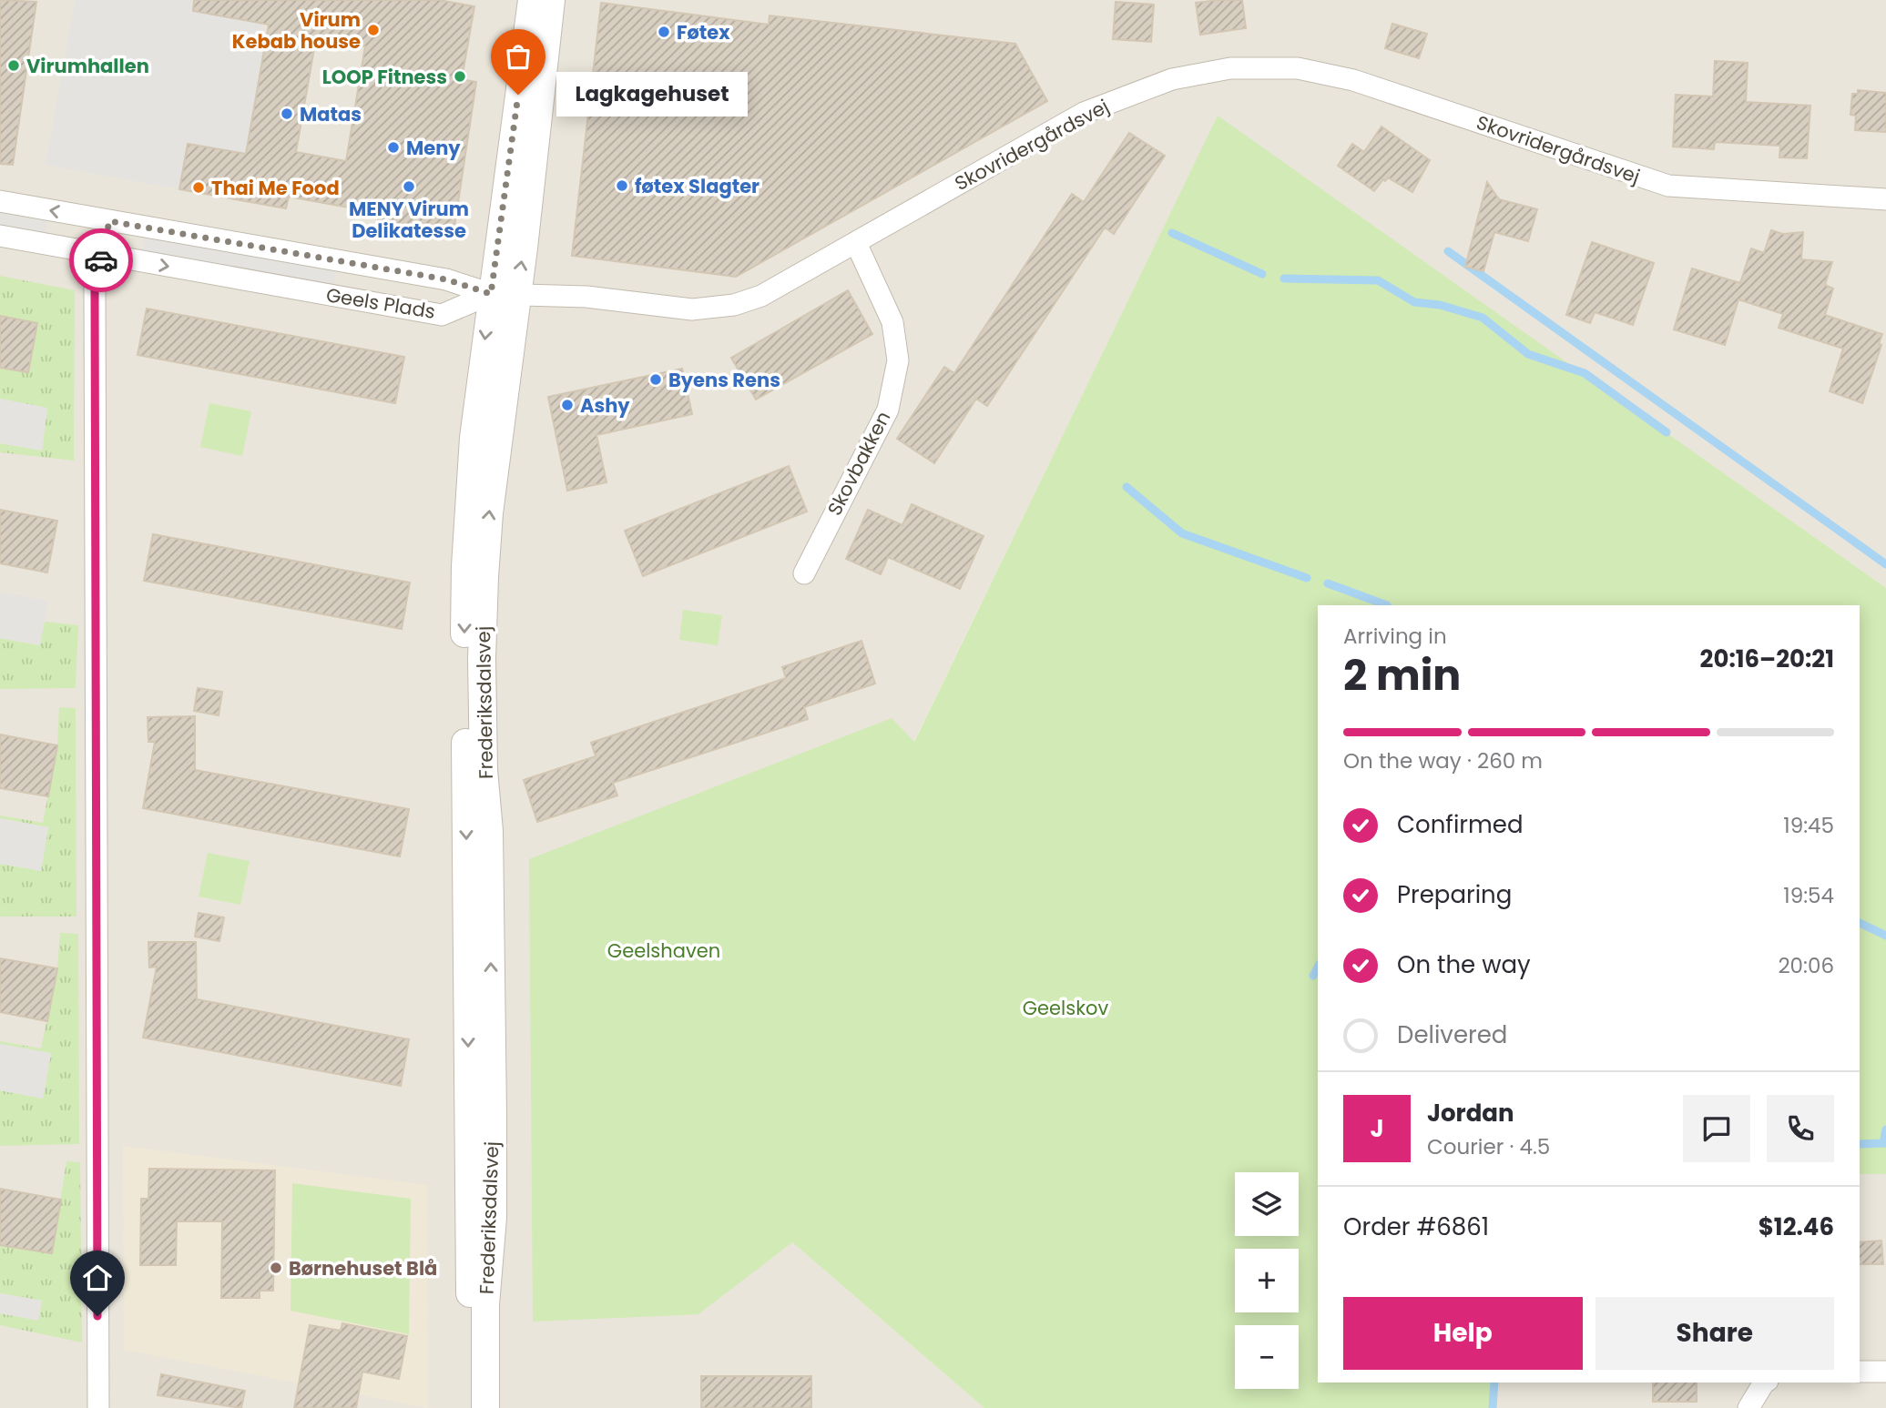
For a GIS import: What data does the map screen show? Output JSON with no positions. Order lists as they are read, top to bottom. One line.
{"streets":{"street":["Skovridergårdsvej","Geels Plads","Skovbakken","Frederiksdalsvej"]},"crossings":[["Skovridergårdsvej","Geels Plads"],["Skovridergårdsvej","Skovbakken"],["Skovridergårdsvej","Frederiksdalsvej"],["Geels Plads","Frederiksdalsvej"]],"parks":["Geelshaven","Geelskov"],"places":["Virum Kebab house","Føtex","Virumhallen","LOOP Fitness","Lagkagehuset","Matas","Meny","føtex Slagter","MENY Virum Delikatesse","Thai Me Food","Byens Rens","Ashy","Børnehuset Blå"],"page":{"bubble":"Lagkagehuset","heading":["2 min","Arriving in","20:16–20:21"],"panel":["Jordan","Courier · 4.5","Order #6861","$12.46"],"bar":"On the way · 260 m","list":[["Confirmed","19:45"],["Preparing","19:54"],["On the way","20:06"],"Delivered"],"round":"J","map_buttons":["+","−"],"buttons":["Help","Share"]}}
